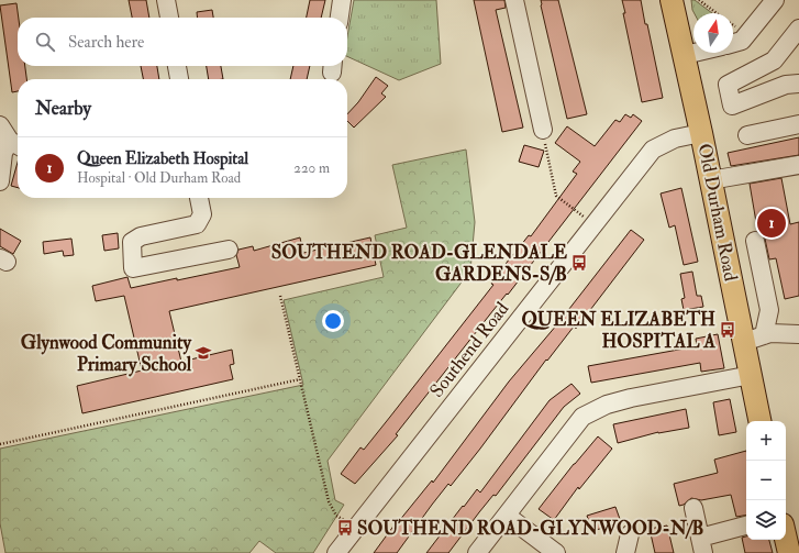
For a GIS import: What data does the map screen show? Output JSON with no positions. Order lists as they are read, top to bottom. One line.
{"streets":{"main road":["Old Durham Road"],"street":["Southend Road"]},"crossings":[["Old Durham Road","Southend Road"]],"places":{"bus stop":["SOUTHEND ROAD-GLENDALE GARDENS-S/B","QUEEN ELIZABETH HOSPITAL A","SOUTHEND ROAD-GLYNWOOD-N/B"],"school or university":["Glynwood Community Primary School"]},"north":"top","page":{"search":"Search here","heading":"Nearby","list":[{"mark":"1","name":"Queen Elizabeth Hospital","note":"Hospital · Old Durham Road","value":"220 m"}],"pins":"1","map_buttons":["+","−"]}}
